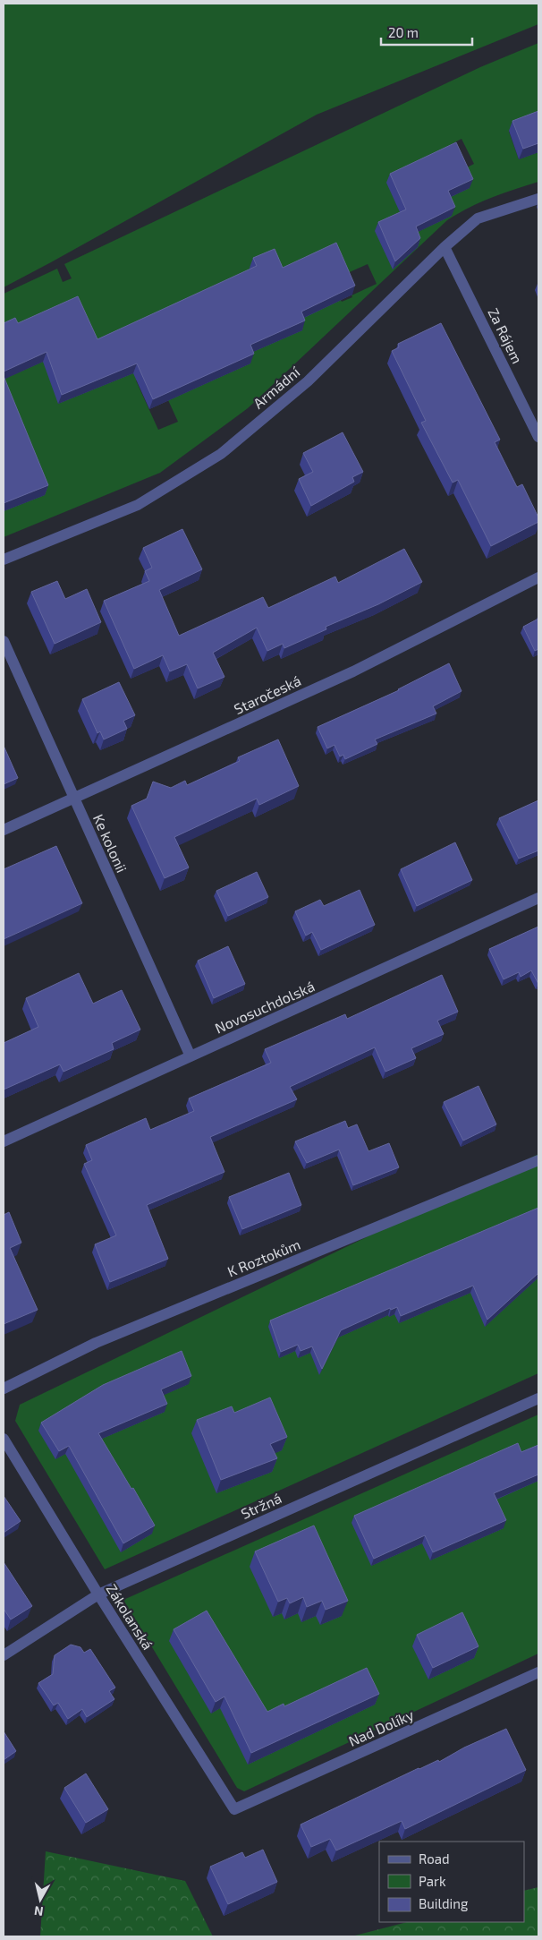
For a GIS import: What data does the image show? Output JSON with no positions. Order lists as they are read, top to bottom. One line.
{"streets":{"street":["Za Rájem","Armádní","Staročeská","Ke kolonii","Novosuchdolská","K Roztokům","Stržná","Zákolanská","Nad Dolíky"]},"crossings":[["Za Rájem","Armádní"],["Staročeská","Ke kolonii"],["Ke kolonii","Novosuchdolská"],["Stržná","Zákolanská"],["Zákolanská","Nad Dolíky"]],"legend":["Road","Park","Building"],"scale_bar":"20 m","north":"bottom"}
